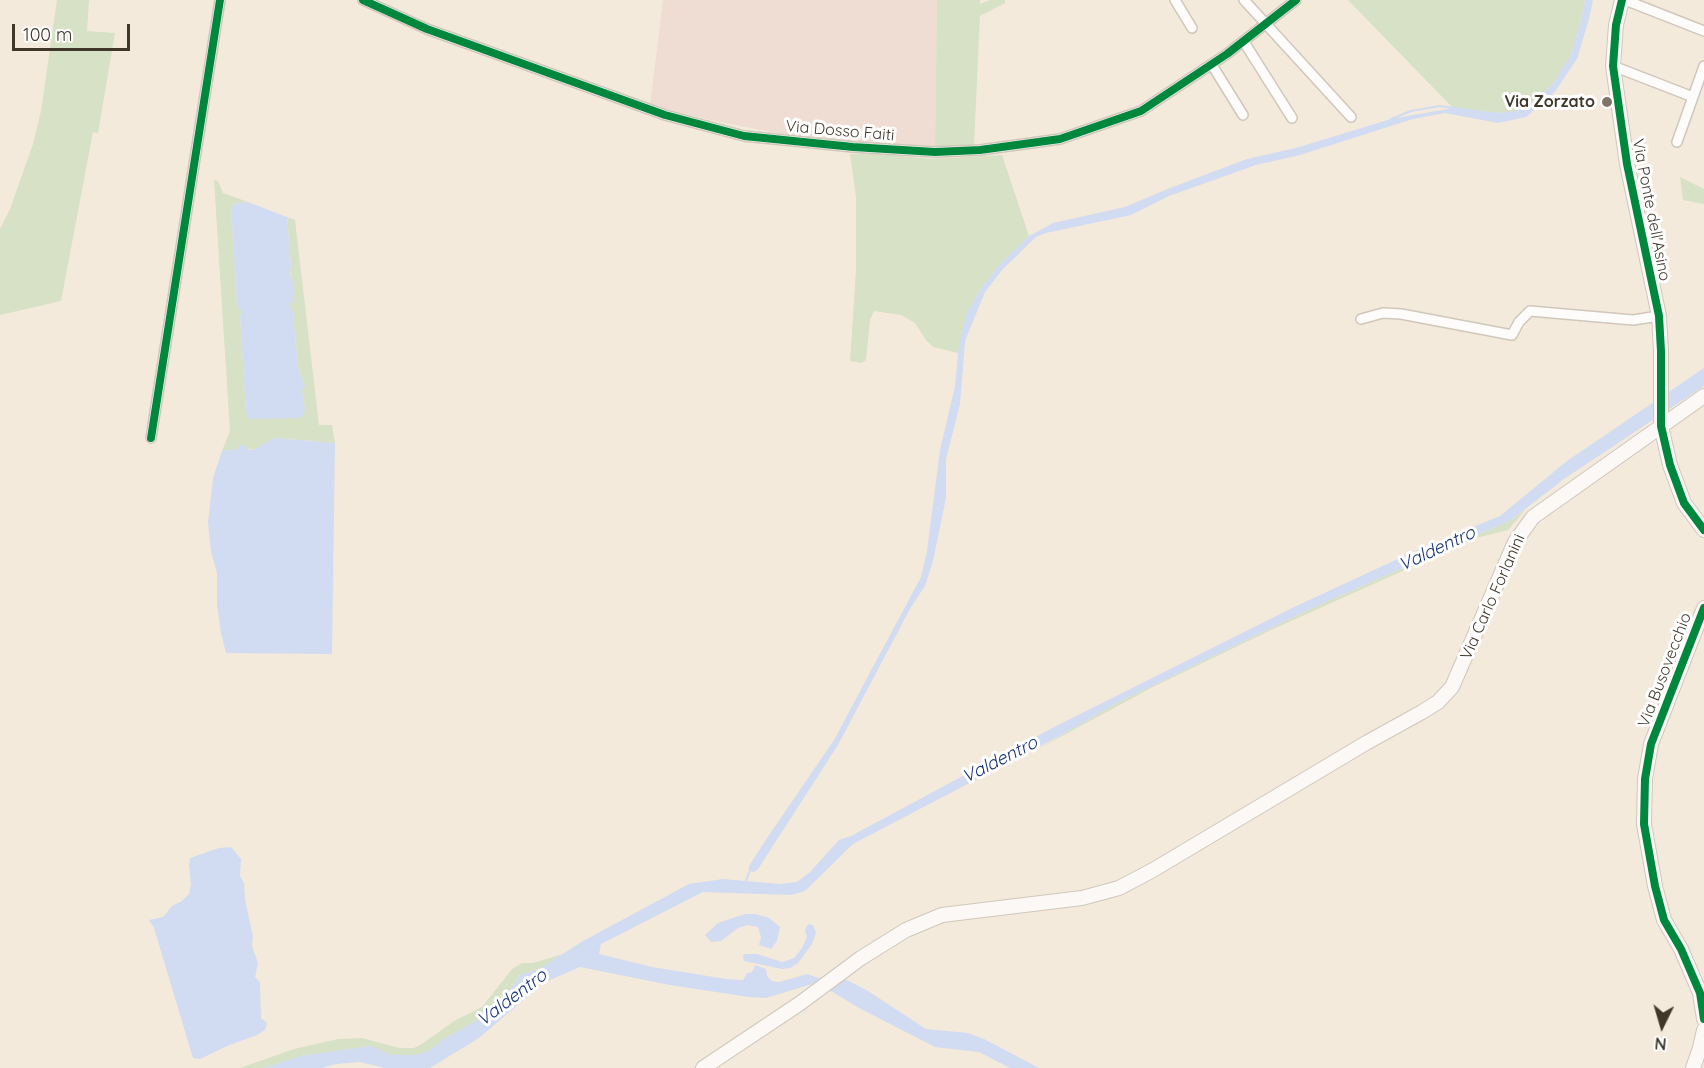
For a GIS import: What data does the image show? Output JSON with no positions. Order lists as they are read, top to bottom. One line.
{"streets":{"main road":["Via Ponte dell'Asino","Via Carlo Forlanini","Via Busovecchio"],"street":["Via Dosso Faiti"]},"crossings":[["Via Ponte dell'Asino","Via Carlo Forlanini"]],"water":["Valdentro"],"places":["Via Zorzato"],"scale_bar":"100 m","north":"bottom"}
